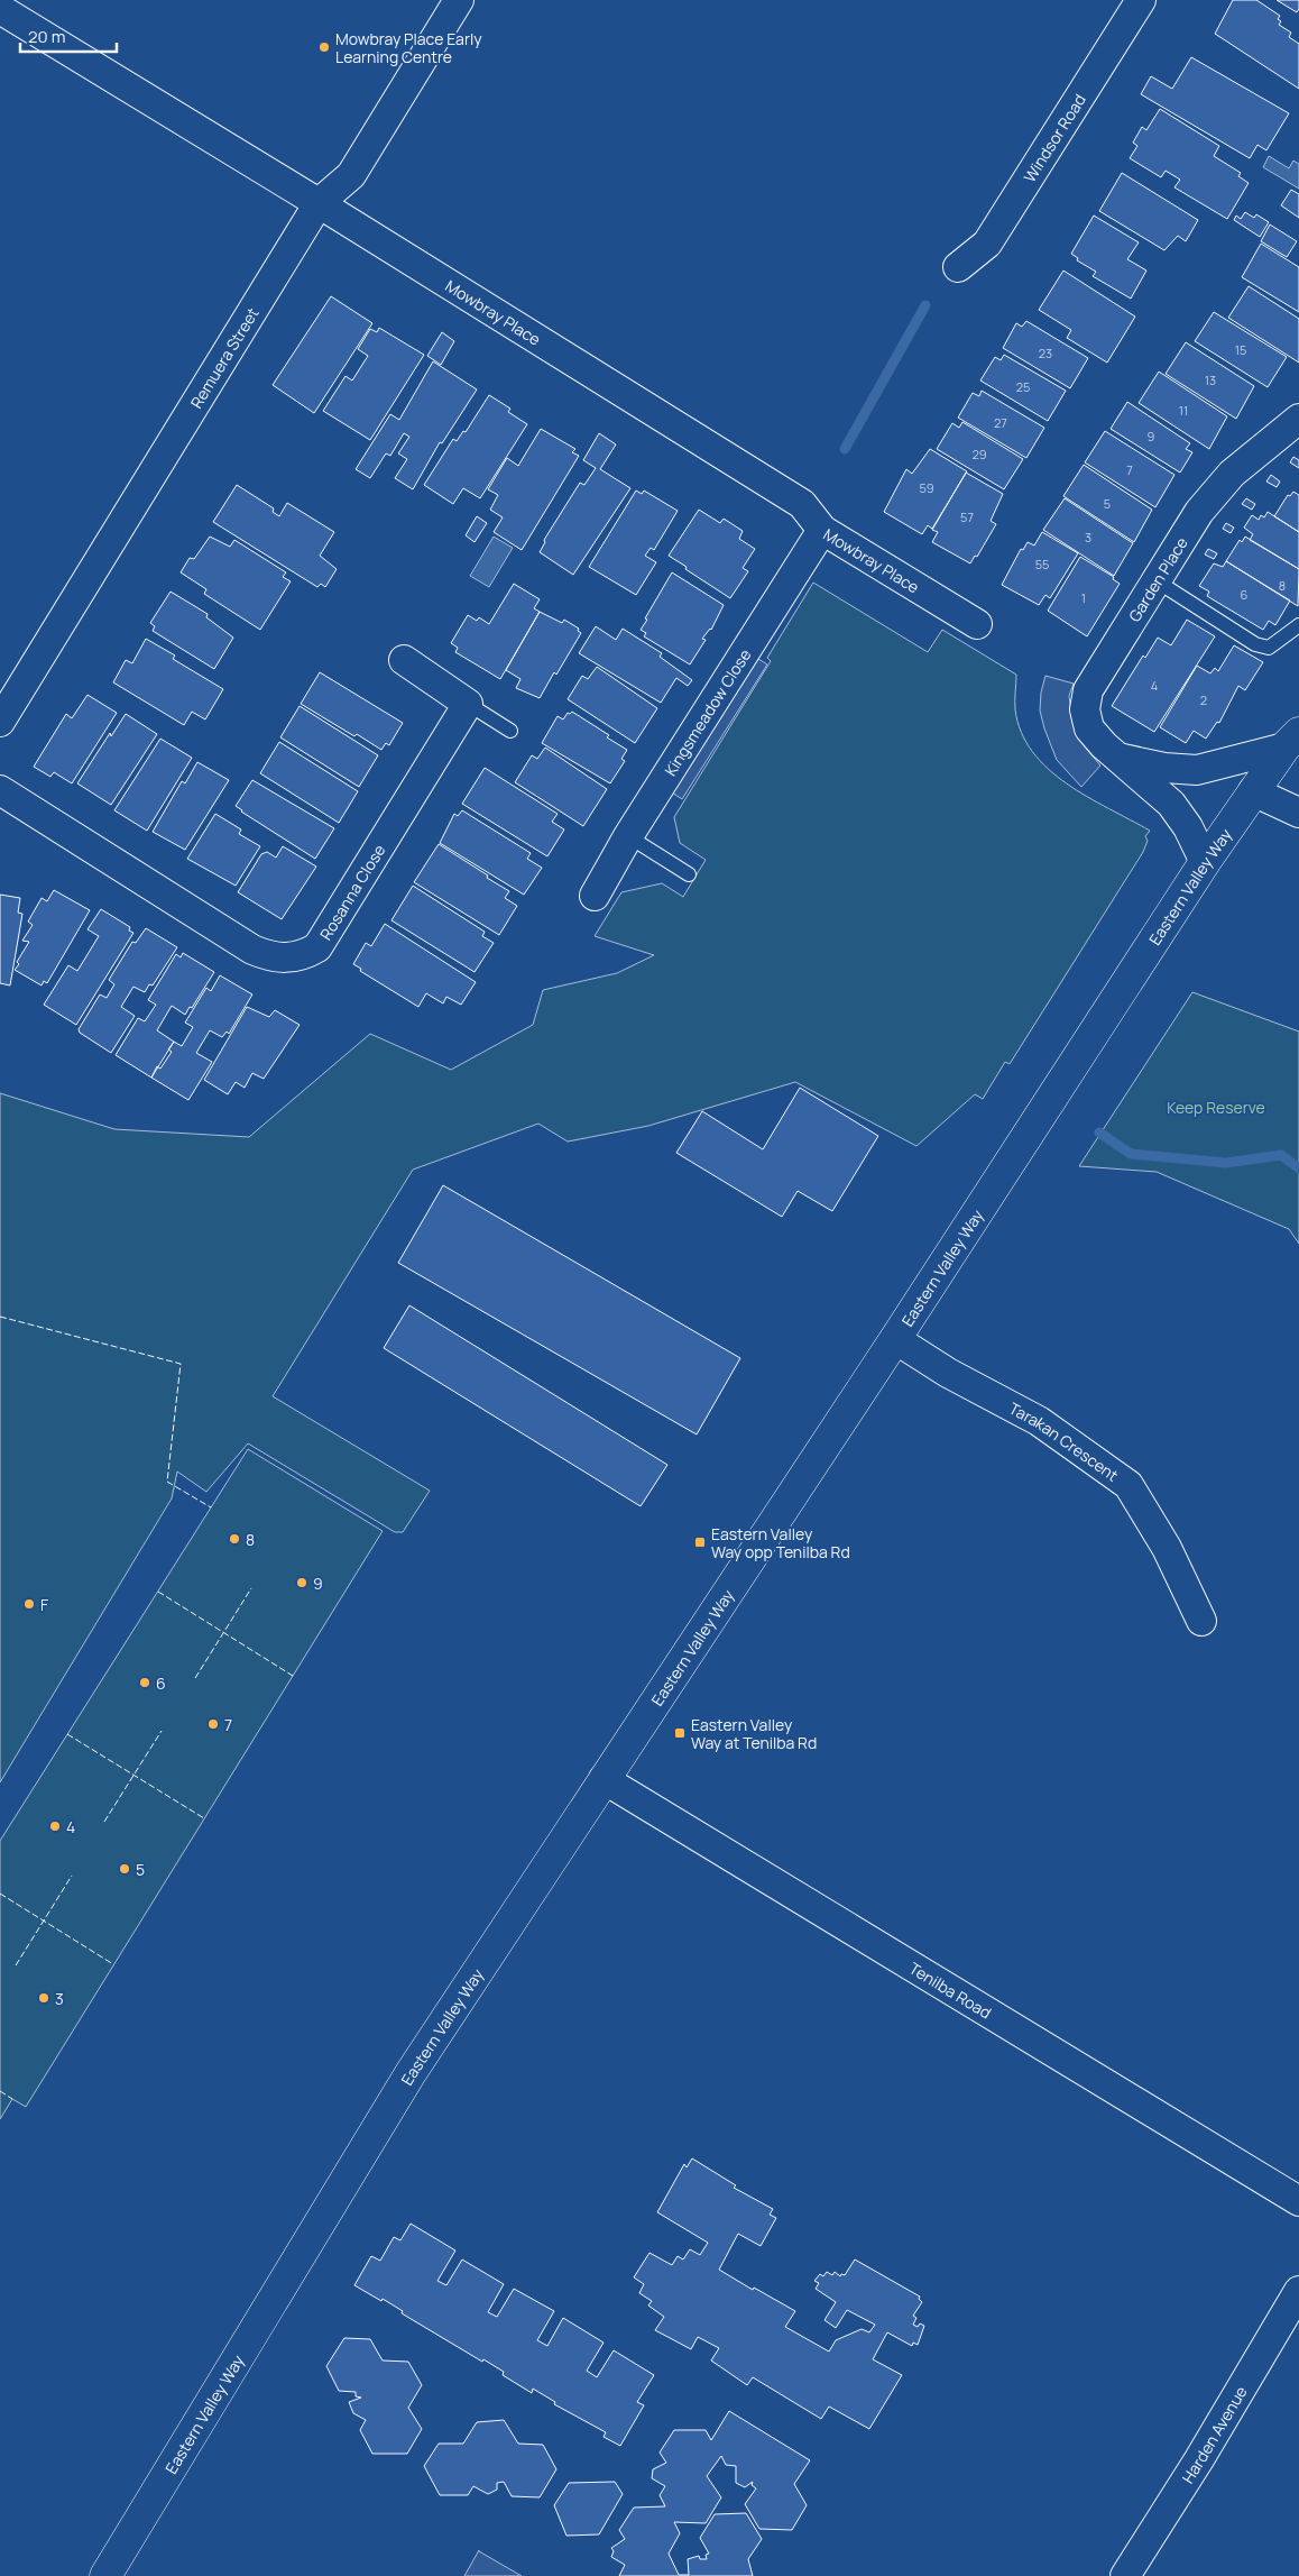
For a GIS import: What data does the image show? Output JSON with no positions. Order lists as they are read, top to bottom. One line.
{"streets":{"main road":["Eastern Valley Way"],"street":["Windsor Road","Mowbray Place","Remuera Street","Garden Place","Kingsmeadow Close","Rosanna Close","Tarakan Crescent","Tenilba Road","Harden Avenue"]},"crossings":[["Mowbray Place","Remuera Street"],["Mowbray Place","Kingsmeadow Close"],["Garden Place","Eastern Valley Way"],["Eastern Valley Way","Tarakan Crescent"],["Eastern Valley Way","Tenilba Road"]],"parks":["Keep Reserve"],"places":{"other":["Mowbray Place Early Learning Centre","8","9","F","6","7","4","5","3"],"transit":["Eastern Valley Way opp Tenilba Rd","Eastern Valley Way at Tenilba Rd"]},"house_numbers":["15","23","13","25","11","27","9","29","7","59","5","57","3","55","8","6","1","4","2"],"scale_bar":"20 m"}
